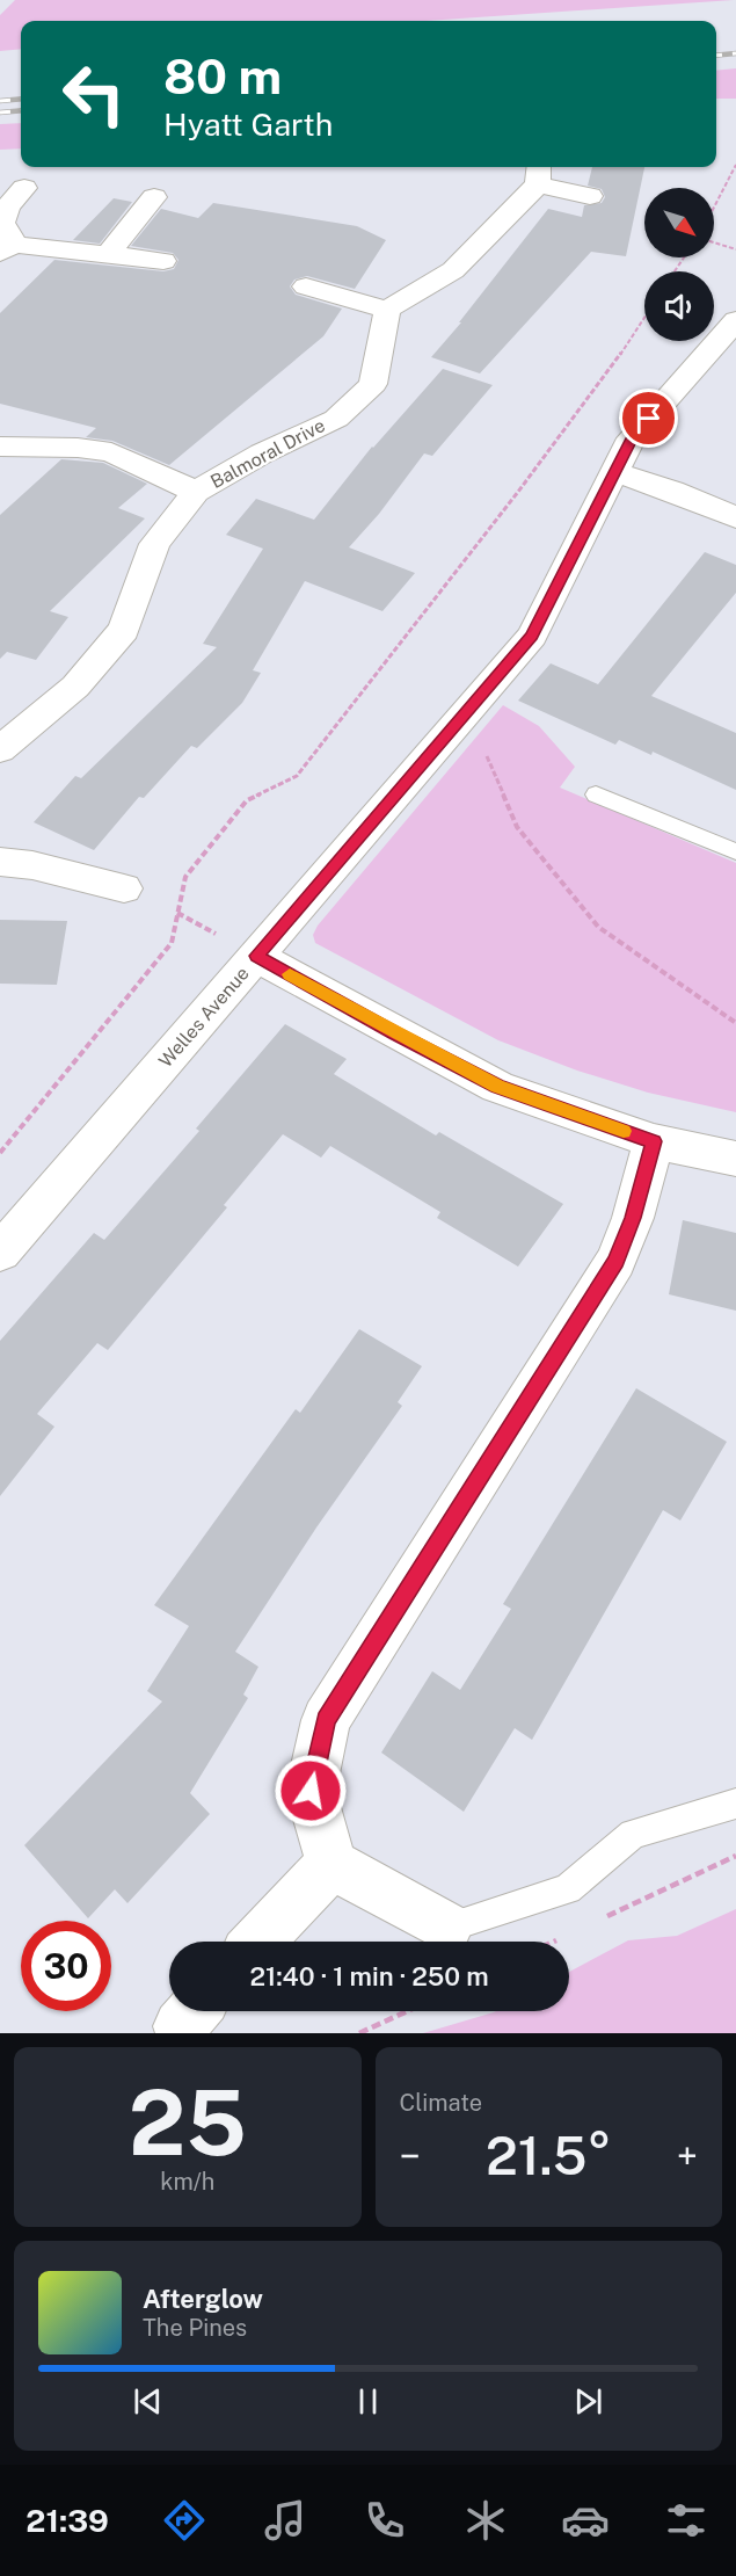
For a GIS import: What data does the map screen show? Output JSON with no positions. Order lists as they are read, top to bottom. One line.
{"streets":{"street":["Balmoral Drive","Welles Avenue"]},"north":"bottom right","page":{"turn":["80 m","Hyatt Garth"],"limit":"30","trip":"21:40 · 1 min · 250 m","tile":[["25","km/h"],"Climate"],"heat":["−","21.5°","+"],"song":["Afterglow","The Pines"],"tabs":"21:39"}}
